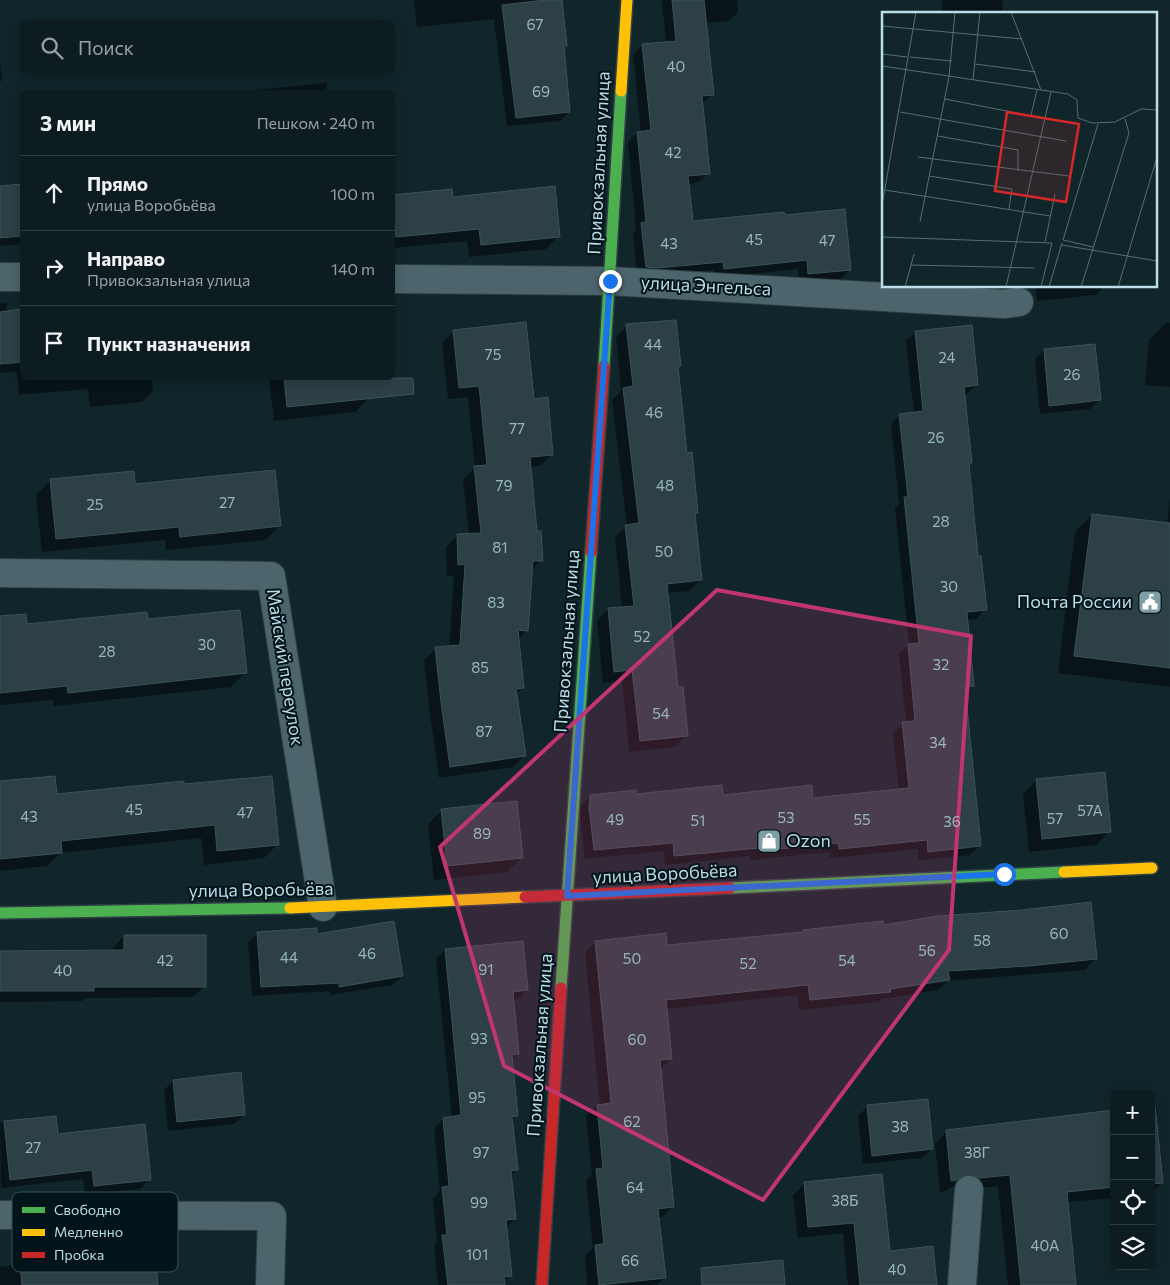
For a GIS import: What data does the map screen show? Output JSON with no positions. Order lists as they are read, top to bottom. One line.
{"streets":{"street":["Привокзальная улица","улица Энгельса","Майский переулок","улица Воробьёва"]},"crossings":[["Привокзальная улица","улица Энгельса"],["Привокзальная улица","улица Воробьёва"],["Майский переулок","улица Воробьёва"]],"places":{"public building":["Почта России"],"shop":["Ozon"]},"house_numbers":["67","40","69","42","45","47","43","44","75","24","26","46","77","26","79","48","27","25","28","81","50","30","83","52","30","28","32","85","54","87","34","45","57А","47","43","53","57","49","55","51","36","89","60","58","56","46","44","50","42","54","52","91","40","93","60","95","62","38","27","97","38Г","64","38Б","99","40А","101","66","40"],"legend":["Свободно","Медленно","Пробка"],"page":{"search":"Поиск","heading":["3 мин","Пешком · 240 m"],"list":[["Прямо","улица Воробьёва","100 m"],["Направо","Привокзальная улица","140 m"],"Пункт назначения"],"map_buttons":["+","−"]}}
